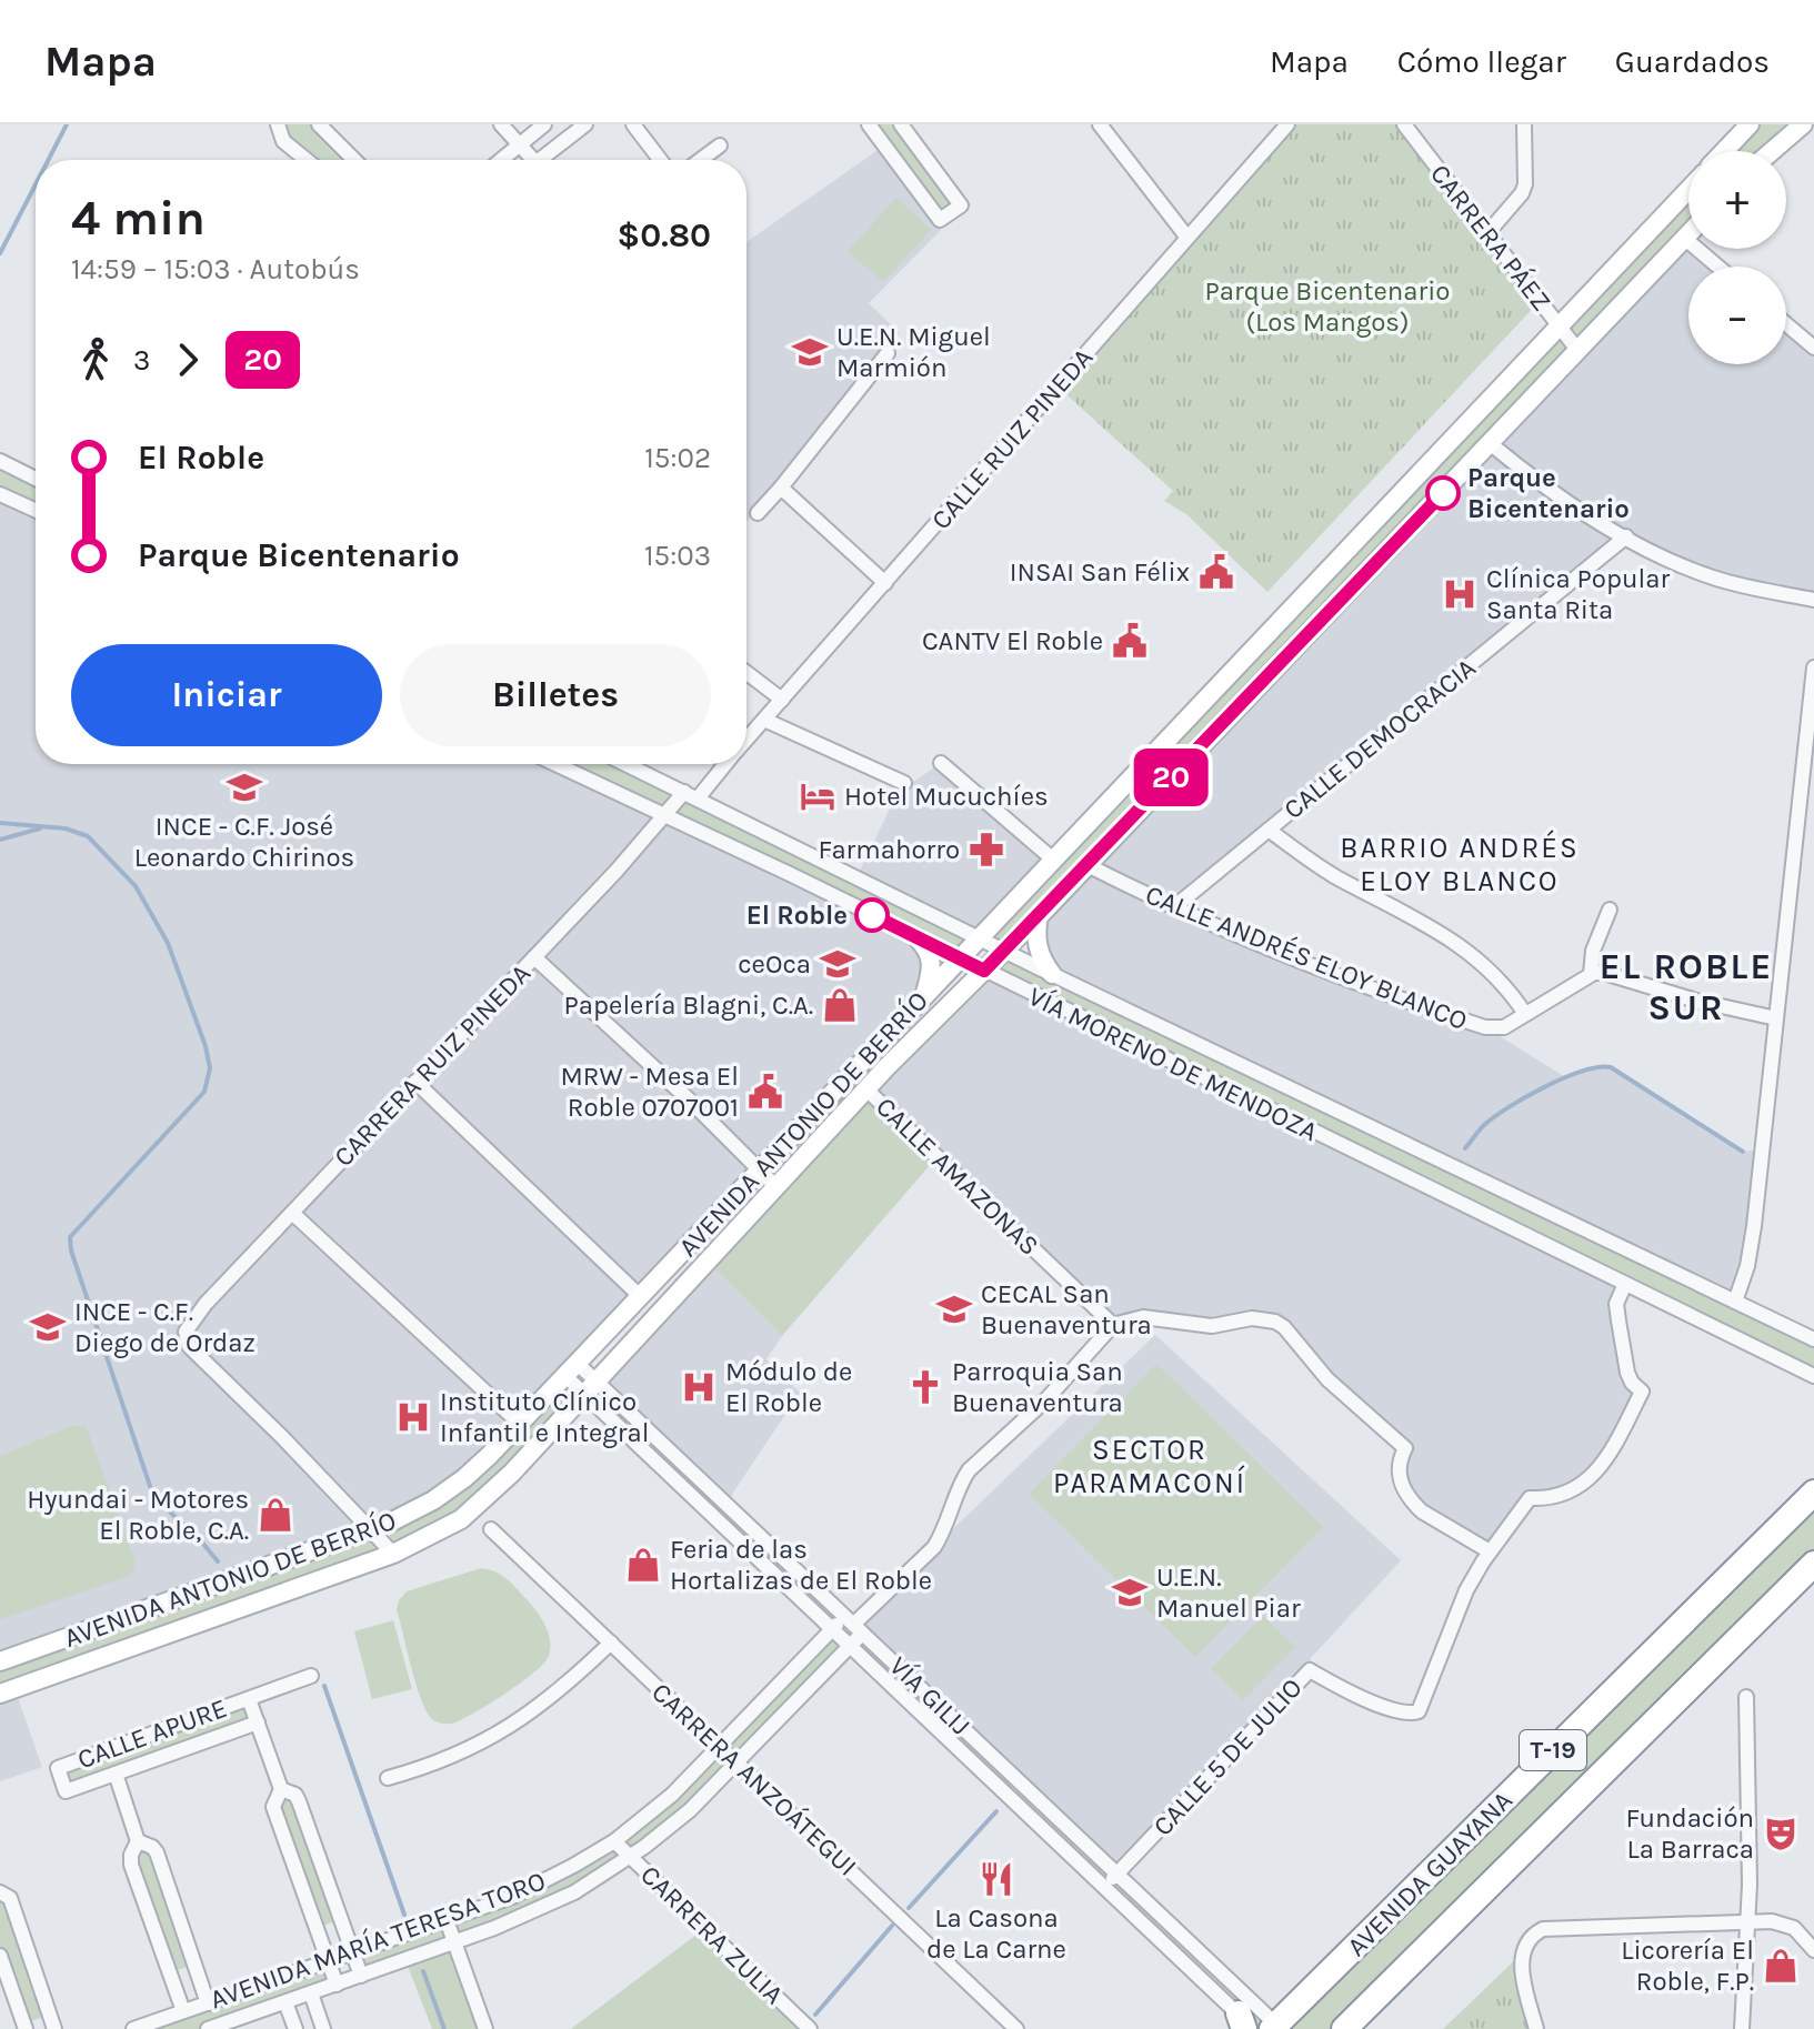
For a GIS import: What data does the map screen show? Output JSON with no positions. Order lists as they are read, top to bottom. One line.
{"streets":{"highway":["T-19","AVENIDA GUAYANA"],"street":["CARRERA PÁEZ","CALLE RUIZ PINEDA","CALLE DEMOCRACIA","CALLE ANDRÉS ELOY BLANCO","VÍA MORENO DE MENDOZA","CARRERA RUIZ PINEDA","AVENIDA ANTONIO DE BERRÍO","CALLE AMAZONAS","VÍA GILIJ","CALLE APURE","CALLE 5 DE JULIO","CARRERA ANZOÁTEGUI","CARRERA ZULIA","AVENIDA MARÍA TERESA TORO"]},"crossings":[["CARRERA PÁEZ","AVENIDA ANTONIO DE BERRÍO"],["CALLE RUIZ PINEDA","VÍA MORENO DE MENDOZA"],["CALLE RUIZ PINEDA","CARRERA RUIZ PINEDA"],["CALLE DEMOCRACIA","CALLE ANDRÉS ELOY BLANCO"],["CALLE ANDRÉS ELOY BLANCO","AVENIDA ANTONIO DE BERRÍO"],["VÍA MORENO DE MENDOZA","CARRERA RUIZ PINEDA"],["VÍA MORENO DE MENDOZA","AVENIDA ANTONIO DE BERRÍO"],["VÍA MORENO DE MENDOZA","CALLE 5 DE JULIO"],["CARRERA RUIZ PINEDA","AVENIDA ANTONIO DE BERRÍO"],["AVENIDA ANTONIO DE BERRÍO","CALLE AMAZONAS"],["AVENIDA ANTONIO DE BERRÍO","VÍA GILIJ"],["VÍA GILIJ","CALLE 5 DE JULIO"],["VÍA GILIJ","AVENIDA GUAYANA"],["VÍA GILIJ","AVENIDA MARÍA TERESA TORO"],["CARRERA ANZOÁTEGUI","AVENIDA MARÍA TERESA TORO"],["CARRERA ZULIA","AVENIDA MARÍA TERESA TORO"]],"districts":["BARRIO ANDRÉS ELOY BLANCO","EL ROBLE SUR","SECTOR PARAMACONÍ"],"parks":["Parque Bicentenario (Los Mangos)"],"places":{"school or university":["U.E.N. Miguel Marmión","INCE - C.F. José Leonardo Chirinos","ceOca","CECAL San Buenaventura","INCE - C.F. Diego de Ordaz","U.E.N. Manuel Piar"],"other":["Parque Bicentenario","El Roble"],"public building":["INSAI San Félix","CANTV El Roble","MRW - Mesa El Roble 0707001"],"hospital":["Clínica Popular Santa Rita","Módulo de El Roble","Instituto Clínico Infantil e Integral"],"hotel":["Hotel Mucuchíes"],"pharmacy":["Farmahorro"],"shop":["Papelería Blagni, C.A.","Hyundai - Motores El Roble, C.A.","Feria de las Hortalizas de El Roble","Licorería El Roble, F.P."],"church":["Parroquia San Buenaventura"],"theatre":["Fundación La Barraca"],"restaurant":["La Casona de La Carne"]},"lines":["bus line 20"],"page":{"header":"Mapa","nav":["Mapa","Cómo llegar","Guardados"],"on_map":"20","map_buttons":["+","−"],"heading":["4 min","14:59 – 15:03 · Autobús","$0.80"],"legs":["3","20"],"list":[{"name":"El Roble","value":"15:02"},{"name":"Parque Bicentenario","value":"15:03"}],"buttons":["Iniciar","Billetes"]}}
